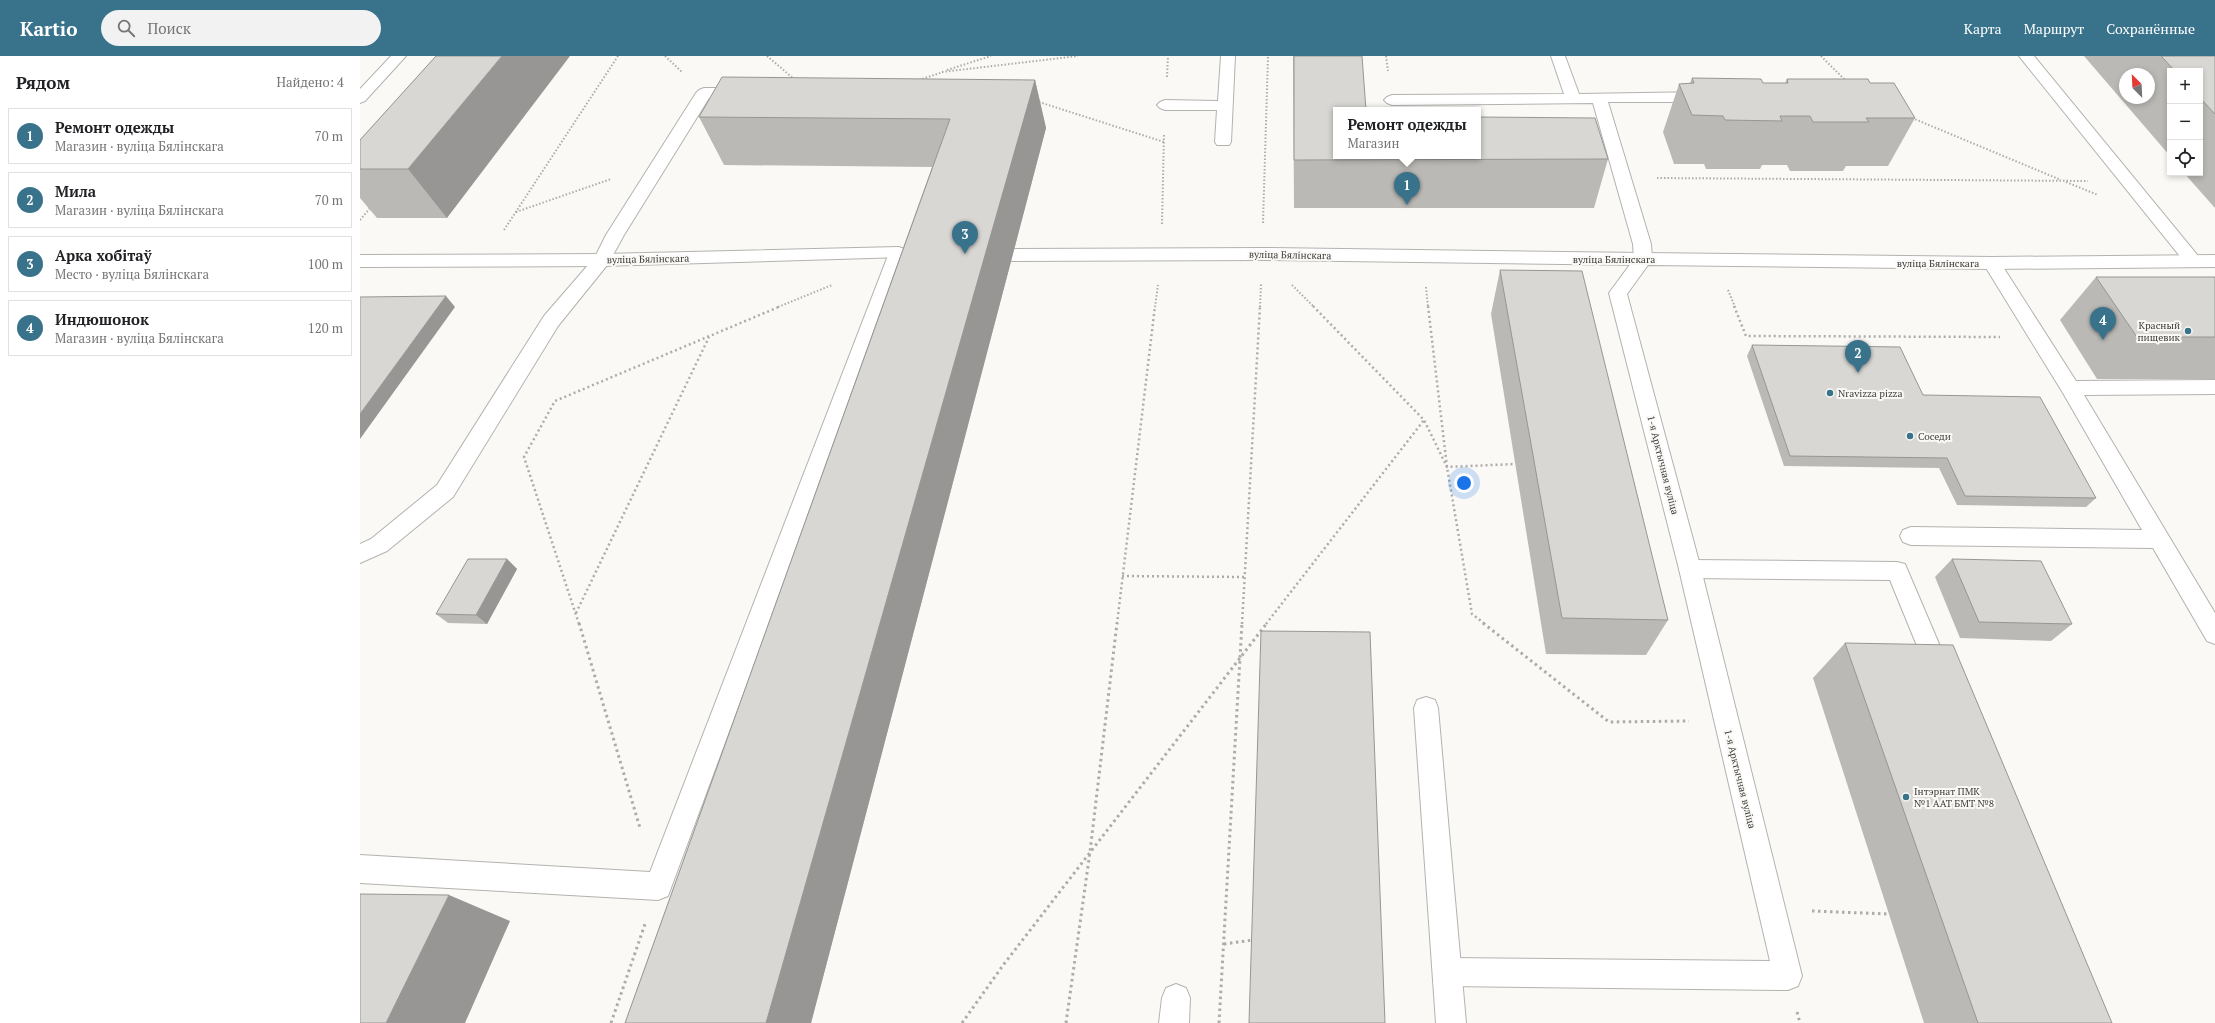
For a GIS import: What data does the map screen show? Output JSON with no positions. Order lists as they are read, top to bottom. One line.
{"streets":{"street":["вуліца Бялінскага","1-я Арктычная вуліца"]},"crossings":[["вуліца Бялінскага","1-я Арктычная вуліца"]],"places":["Красный пищевик","Nravizza pizza","Соседи","Інтэрнат ПМК №1 ААТ БМТ №8"],"north":"top left","page":{"header":"Kartio","search":"Поиск","nav":["Карта","Маршрут","Сохранённые"],"heading":["Рядом","Найдено: 4"],"map_buttons":["+","−"],"popup":["Ремонт одежды","Магазин"],"list":[{"mark":"1","name":"Ремонт одежды","note":"Магазин · вуліца Бялінскага","value":"70 m"},{"mark":"2","name":"Мила","note":"Магазин · вуліца Бялінскага","value":"70 m"},{"mark":"3","name":"Арка хобітаў","note":"Место · вуліца Бялінскага","value":"100 m"},{"mark":"4","name":"Индюшонок","note":"Магазин · вуліца Бялінскага","value":"120 m"}],"pins":["1","3","4","2"]}}
